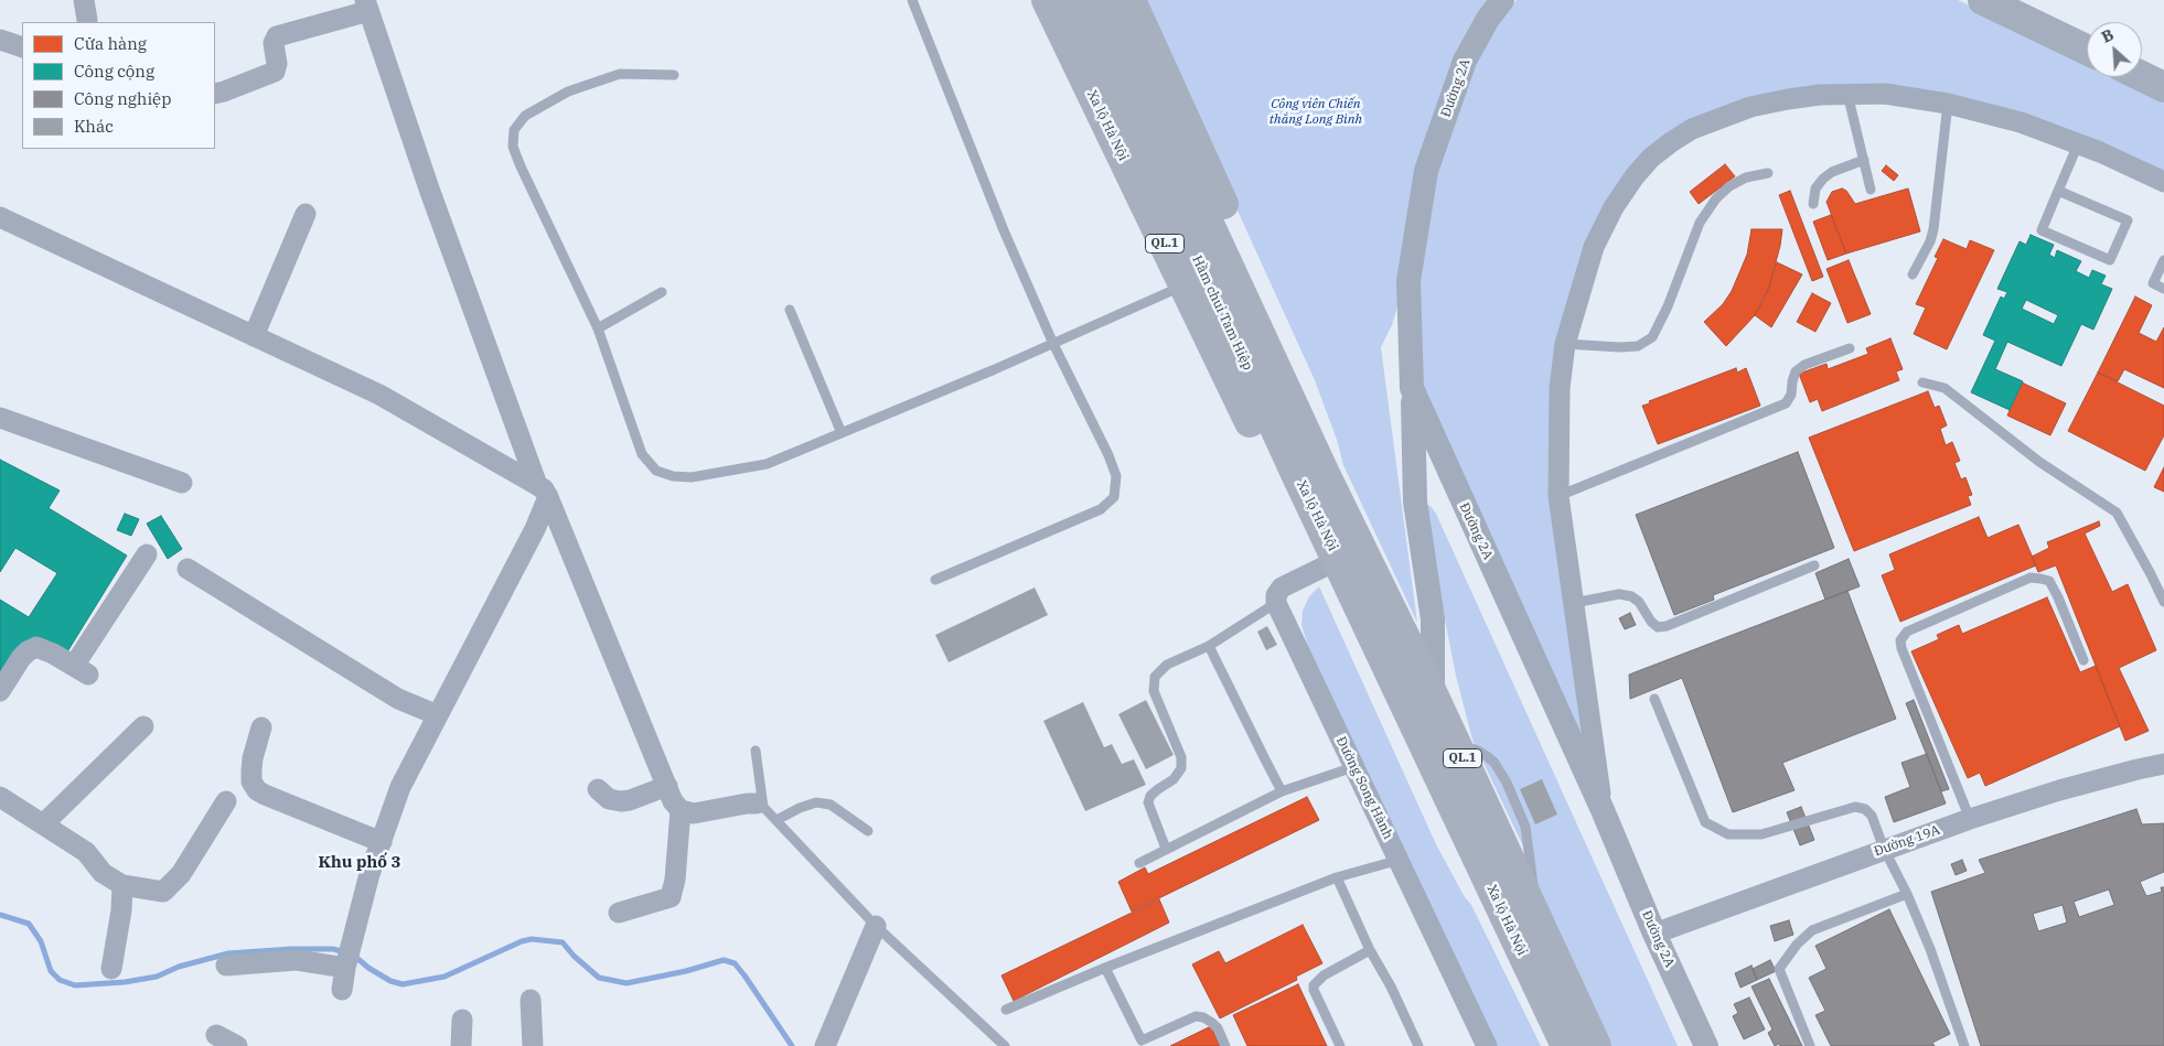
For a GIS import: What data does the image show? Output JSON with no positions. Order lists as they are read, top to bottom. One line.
{"streets":{"highway":["Xa lộ Hà Nội","QL.1","Hầm chui Tam Hiệp"],"street":["Đường 2A","Đường Song Hành","Đường 19A"]},"crossings":[["Đường 2A","Đường 19A"],["Xa lộ Hà Nội","Hầm chui Tam Hiệp"]],"districts":["Khu phố 3"],"parks":["Công viên Chiến thắng Long Bình"],"legend":["Cửa hàng","Công cộng","Công nghiệp","Khác"],"north":"top left"}
